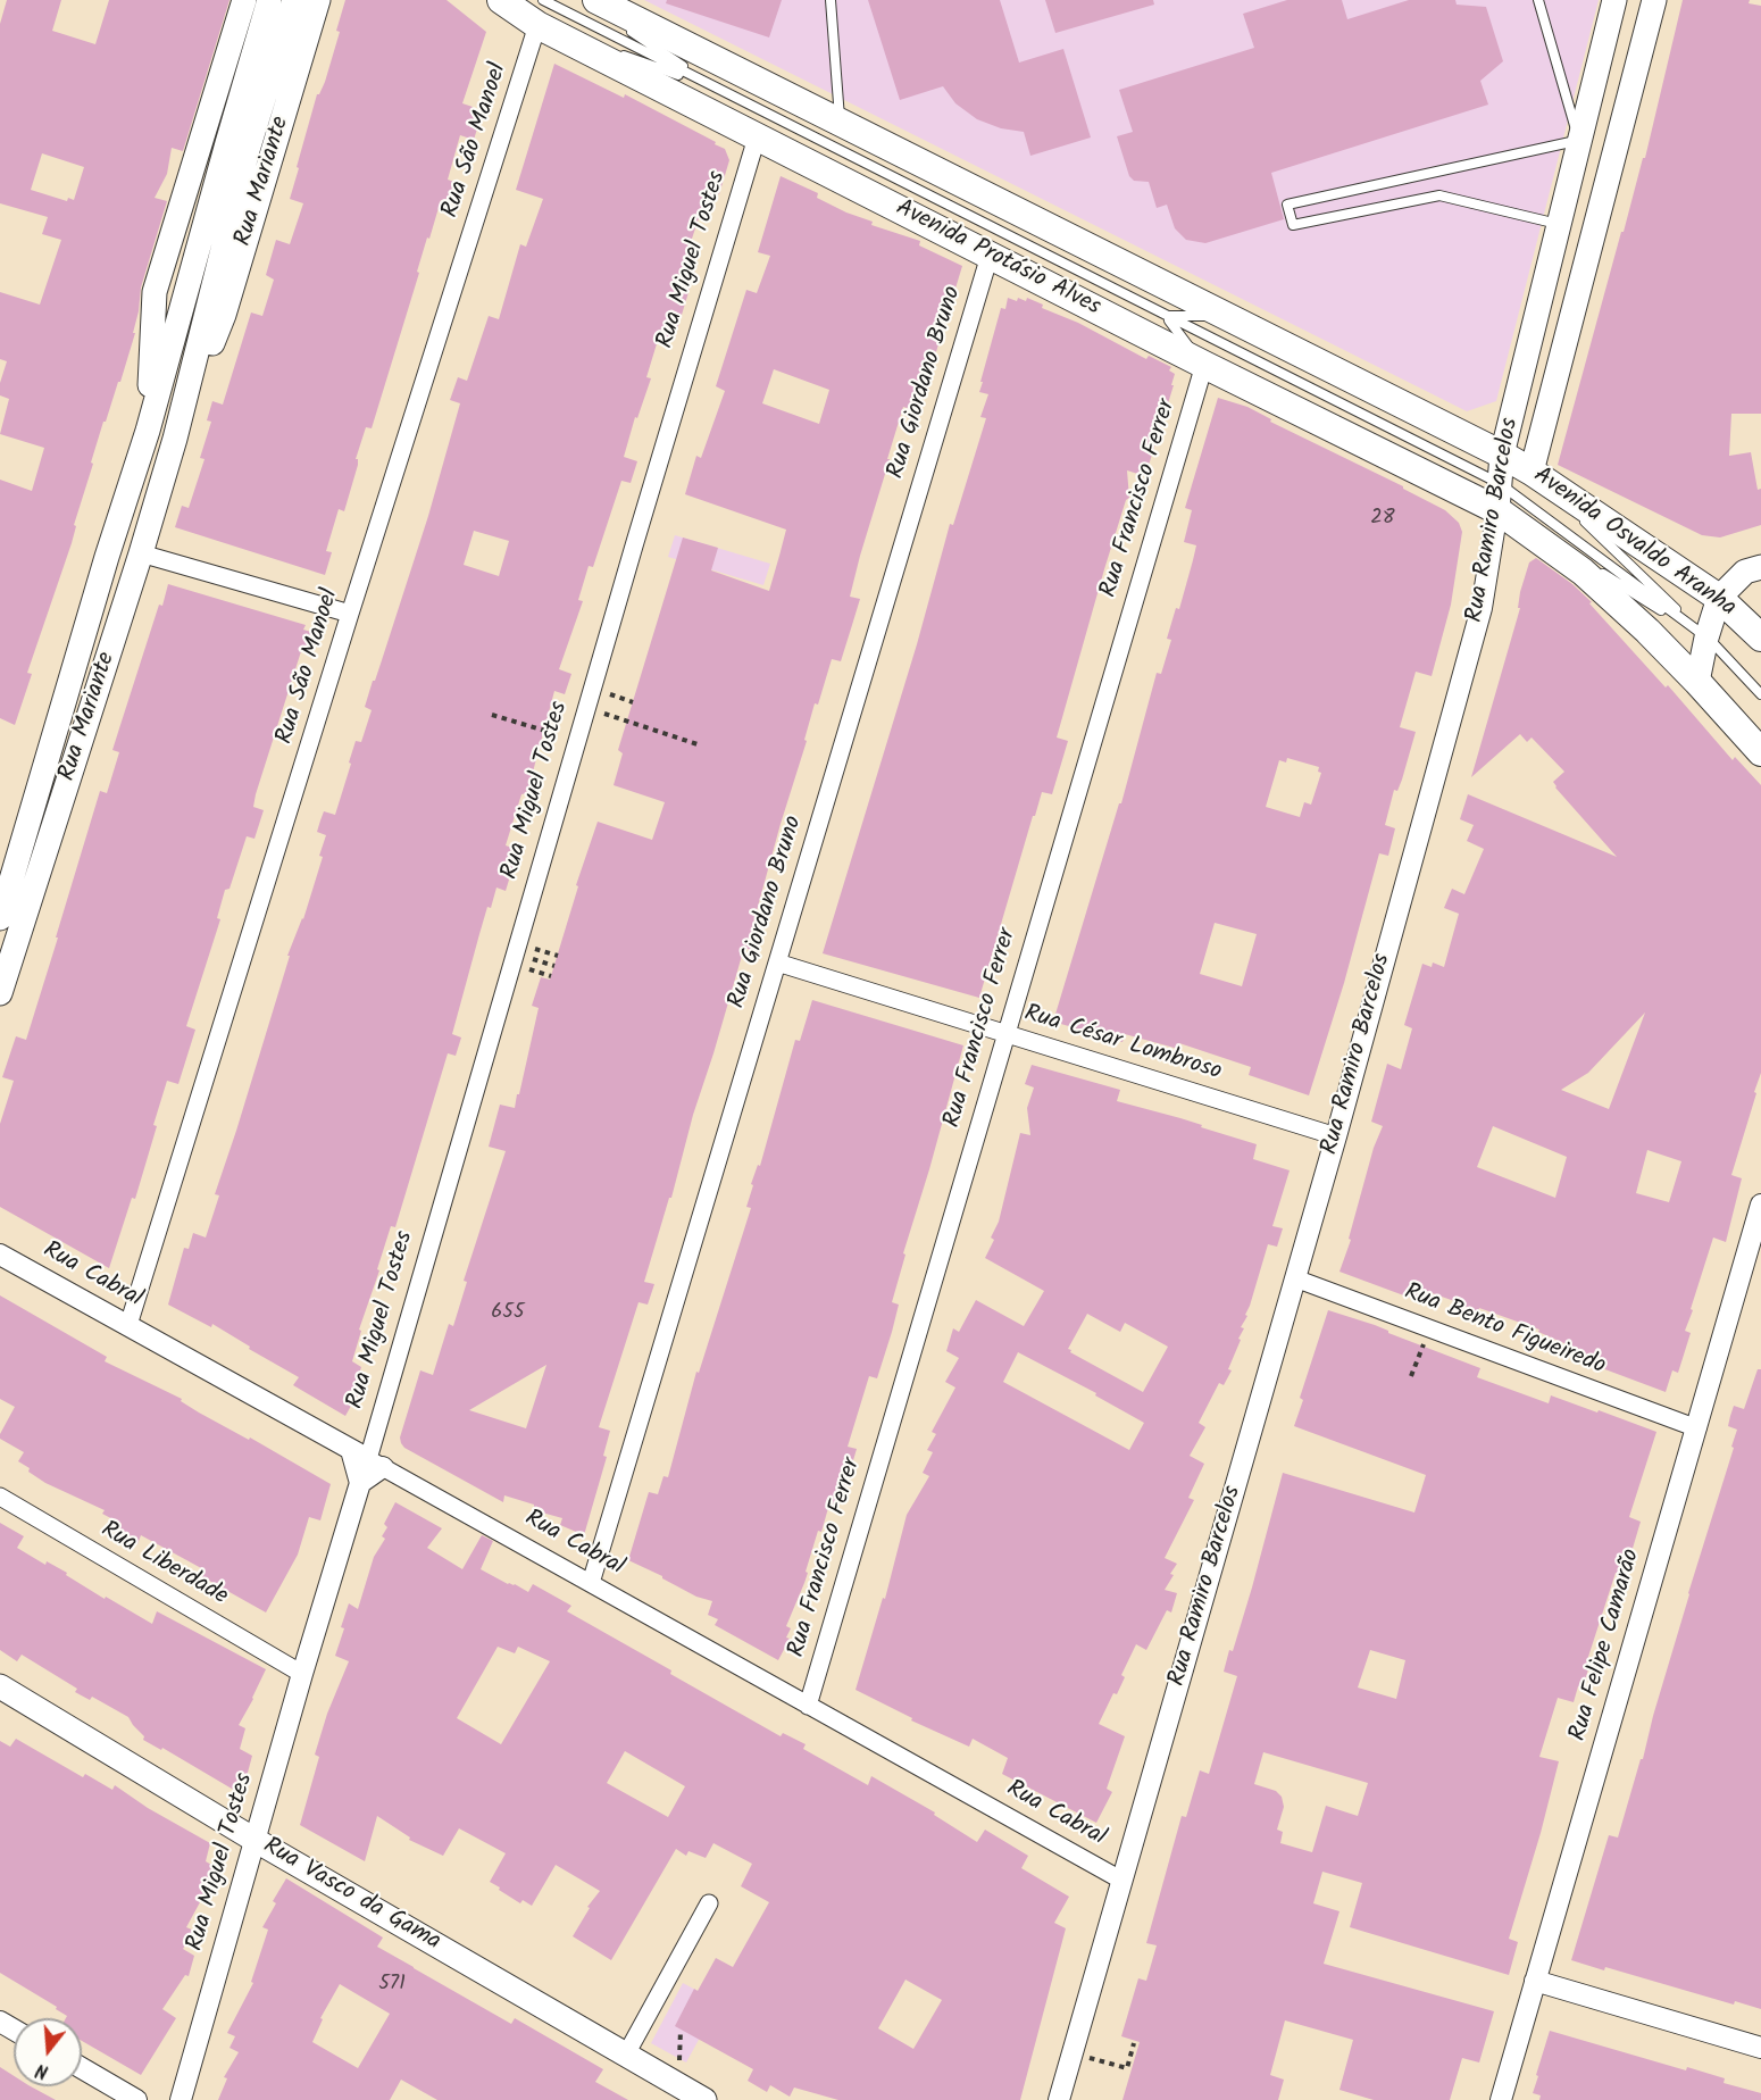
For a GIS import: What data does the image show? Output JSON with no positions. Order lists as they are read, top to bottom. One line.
{"streets":{"main road":["Rua Mariante","Avenida Protásio Alves","Rua Ramiro Barcelos","Avenida Osvaldo Aranha","Rua Vasco da Gama"],"street":["Rua São Manoel","Rua Miguel Tostes","Rua Giordano Bruno","Rua Francisco Ferrer","Rua César Lombroso","Rua Cabral","Rua Bento Figueiredo","Rua Liberdade","Rua Felipe Camarão"]},"crossings":[["Rua São Manoel","Avenida Protásio Alves"],["Rua São Manoel","Rua Cabral"],["Avenida Protásio Alves","Rua Miguel Tostes"],["Avenida Protásio Alves","Rua Giordano Bruno"],["Avenida Protásio Alves","Rua Francisco Ferrer"],["Avenida Protásio Alves","Rua Ramiro Barcelos"],["Avenida Protásio Alves","Avenida Osvaldo Aranha"],["Rua Miguel Tostes","Rua Cabral"],["Rua Miguel Tostes","Rua Liberdade"],["Rua Miguel Tostes","Rua Vasco da Gama"],["Rua Giordano Bruno","Rua César Lombroso"],["Rua Giordano Bruno","Rua Cabral"],["Rua Francisco Ferrer","Rua César Lombroso"],["Rua Francisco Ferrer","Rua Cabral"],["Rua Ramiro Barcelos","Avenida Osvaldo Aranha"],["Rua Ramiro Barcelos","Rua César Lombroso"],["Rua Ramiro Barcelos","Rua Cabral"],["Rua Ramiro Barcelos","Rua Bento Figueiredo"],["Rua Bento Figueiredo","Rua Felipe Camarão"]],"house_numbers":["28","655","571"],"north":"bottom"}
